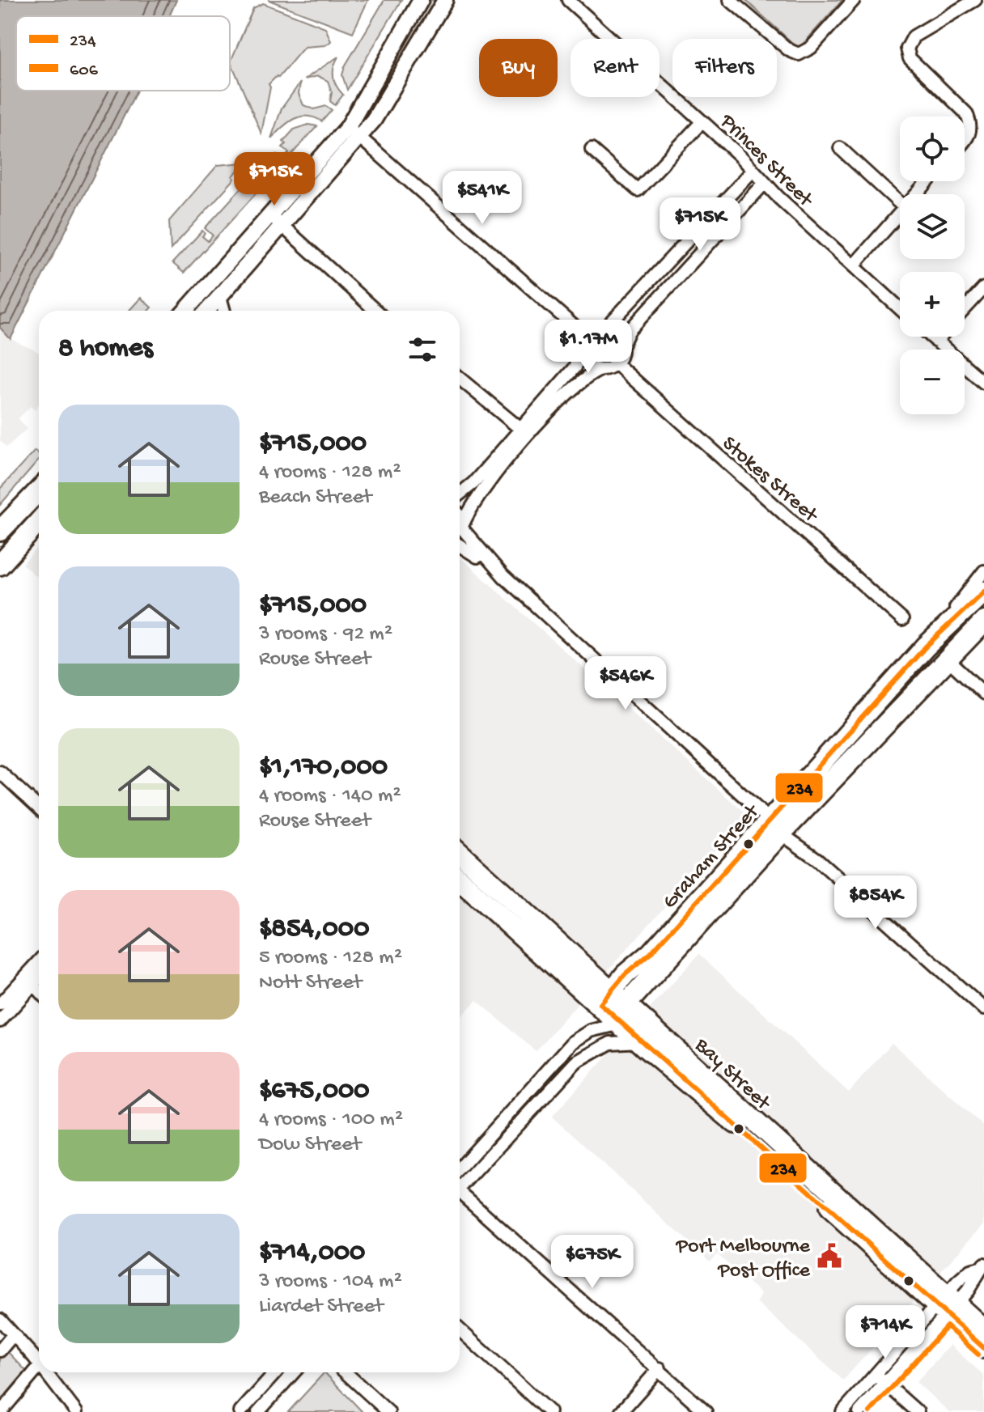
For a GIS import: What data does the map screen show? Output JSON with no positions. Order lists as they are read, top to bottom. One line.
{"streets":{"main road":["Graham Street","Bay Street"],"street":["Princes Street","Stokes Street"]},"crossings":[["Graham Street","Bay Street"]],"places":{"public building":["Port Melbourne Post Office"]},"lines":["transit line 234","transit line 606"],"legend":["234","606"],"page":{"chip":["Buy","Rent","Filters"],"map_buttons":["+","−"],"price":["$715K","$541K","$715K","$1.17M","$546K","$854K","$675K","$714K"],"heading":"8 homes","list":[{"name":"$715,000","note":"4 rooms · 128 m² · Beach Street"},{"name":"$715,000","note":"3 rooms · 92 m² · Rouse Street"},{"name":"$1,170,000","note":"4 rooms · 140 m² · Rouse Street"},{"name":"$854,000","note":"5 rooms · 128 m² · Nott Street"},{"name":"$675,000","note":"4 rooms · 100 m² · Dow Street"},{"name":"$714,000","note":"3 rooms · 104 m² · Liardet Street"}]}}
